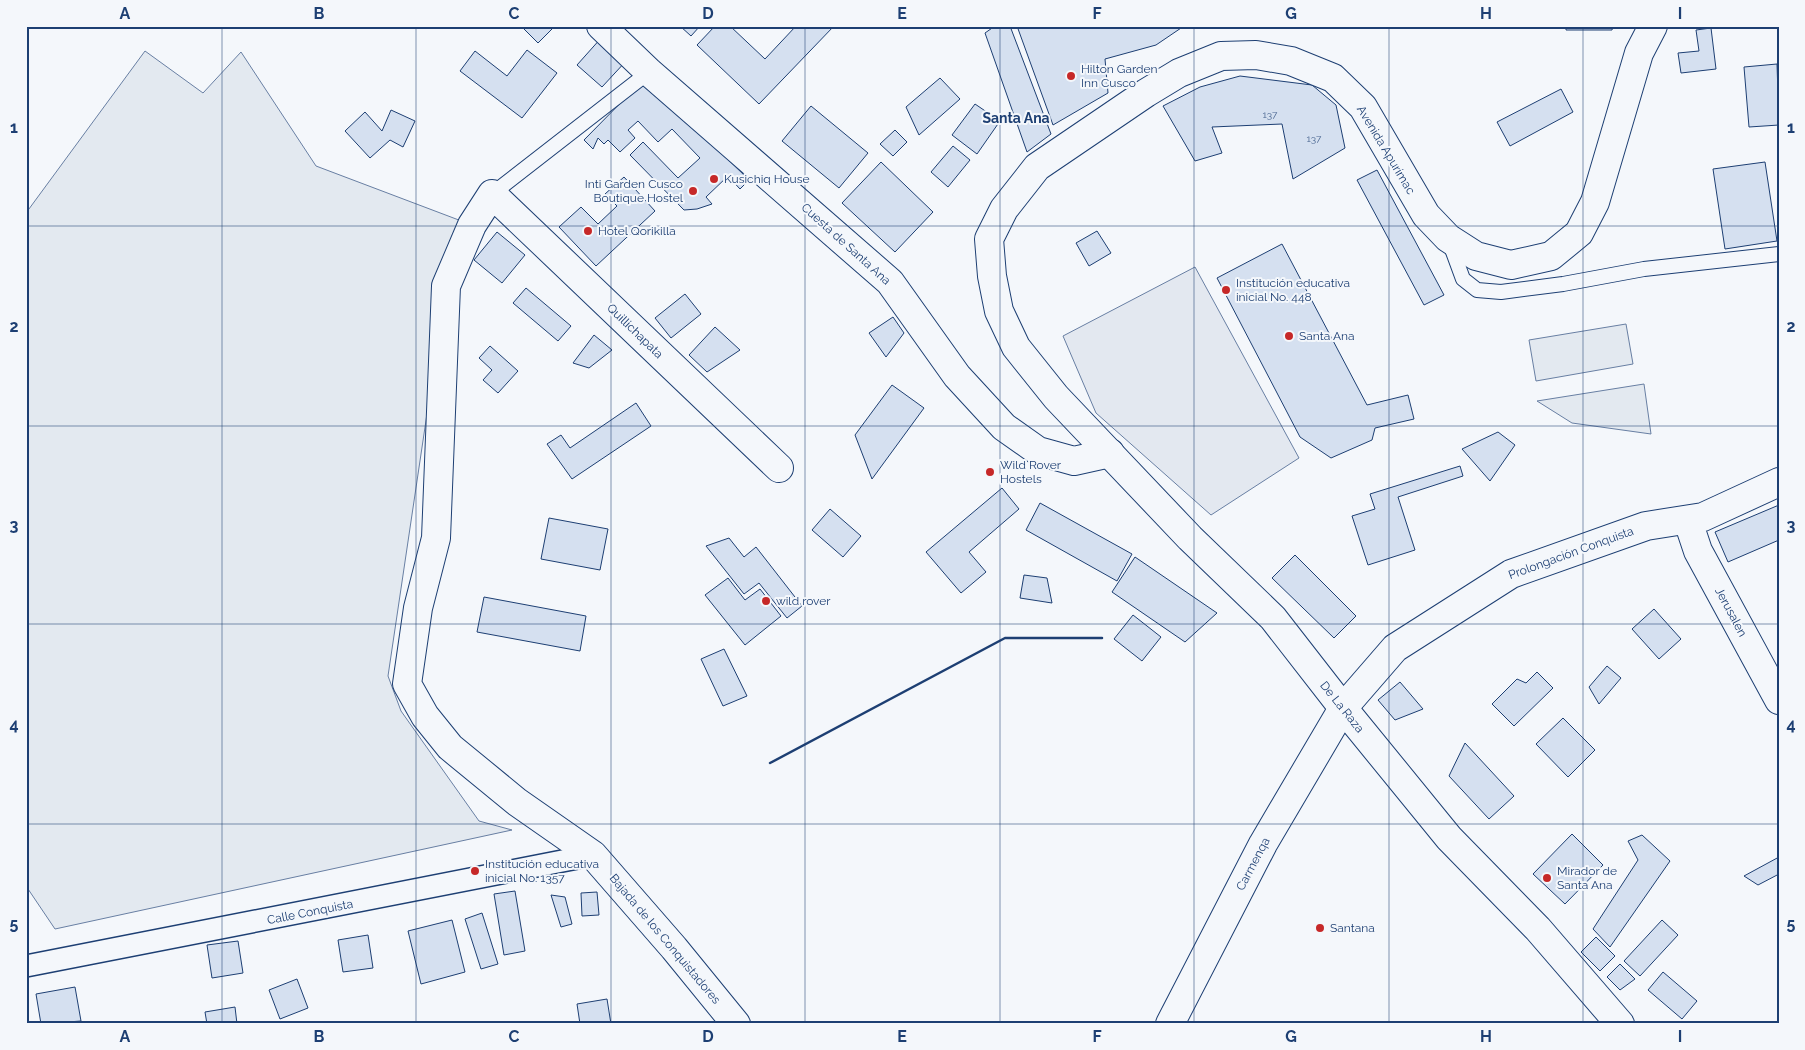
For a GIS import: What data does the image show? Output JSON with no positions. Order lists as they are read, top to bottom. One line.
{"streets":{"street":["Avenida Apurímac","Cuesta de Santa Ana","Quillichapata","Prolongación Conquista","Jerusalen","De La Raza","Carmenqa","Calle Conquista","Bajada de los Conquistadores"]},"crossings":[["Avenida Apurímac","De La Raza"],["Cuesta de Santa Ana","De La Raza"],["Quillichapata","Bajada de los Conquistadores"],["Prolongación Conquista","Jerusalen"],["Prolongación Conquista","De La Raza"],["Prolongación Conquista","Carmenqa"],["De La Raza","Carmenqa"],["Calle Conquista","Bajada de los Conquistadores"]],"districts":["Santa Ana"],"places":["Hilton Garden Inn Cusco","Kusichiq House","Inti Garden Cusco Boutique Hostel","Hotel Qorikilla","Institución educativa inicial No. 448","Santa Ana","Wild Rover Hostels","wild rover","Institución educativa inicial No. 1357","Mirador de Santa Ana","Santana"],"house_numbers":["137","137"],"grid":{"columns":["A","B","C","D","E","F","G","H","I"],"rows":["1","2","3","4","5"]}}
